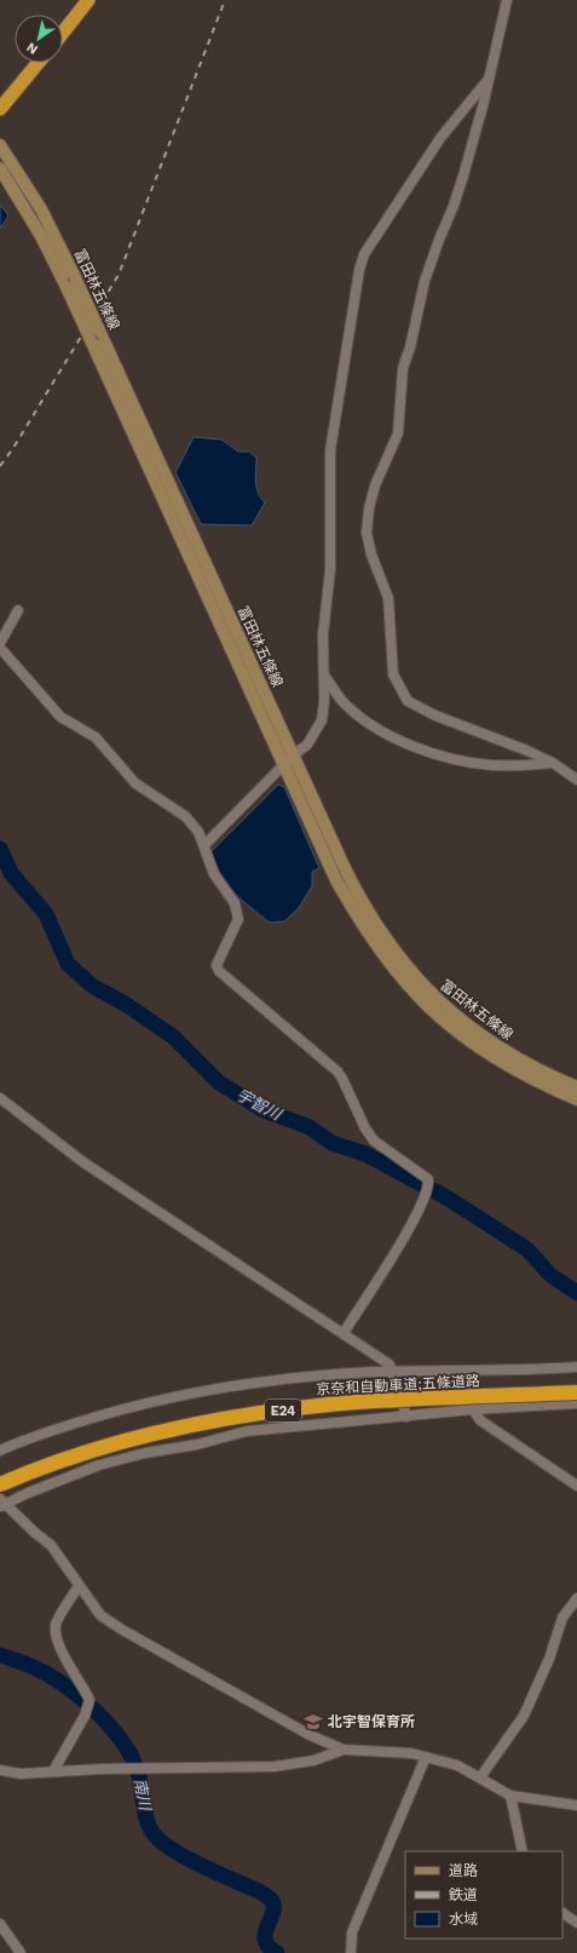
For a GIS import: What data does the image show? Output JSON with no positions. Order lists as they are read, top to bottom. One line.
{"streets":{"highway":["京奈和自動車道;五條道路","E24"],"main road":["富田林五條線"]},"water":["宇智川","南川"],"places":{"school or university":["北宇智保育所"]},"legend":["道路","鉄道","水域"],"north":"bottom left"}
